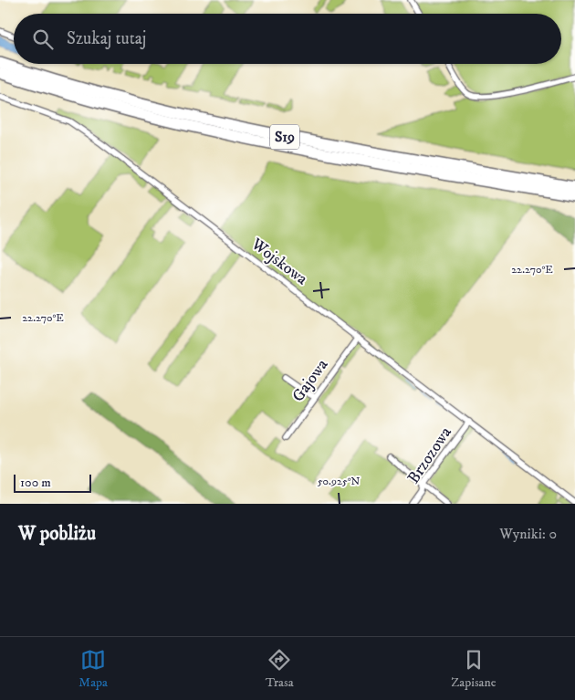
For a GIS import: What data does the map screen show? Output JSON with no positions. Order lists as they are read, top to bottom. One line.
{"streets":{"highway":["S19"],"street":["Wojskowa","Gajowa","Brzozowa"]},"crossings":[["Wojskowa","Gajowa"],["Wojskowa","Brzozowa"]],"scale_bar":"100 m","page":{"search":"Szukaj tutaj","scale":"100 m","heading":["W pobliżu","Wyniki: 0"],"nav":["Mapa","Trasa","Zapisane"]},"coordinates":["22.270°E","50.925°N"]}
